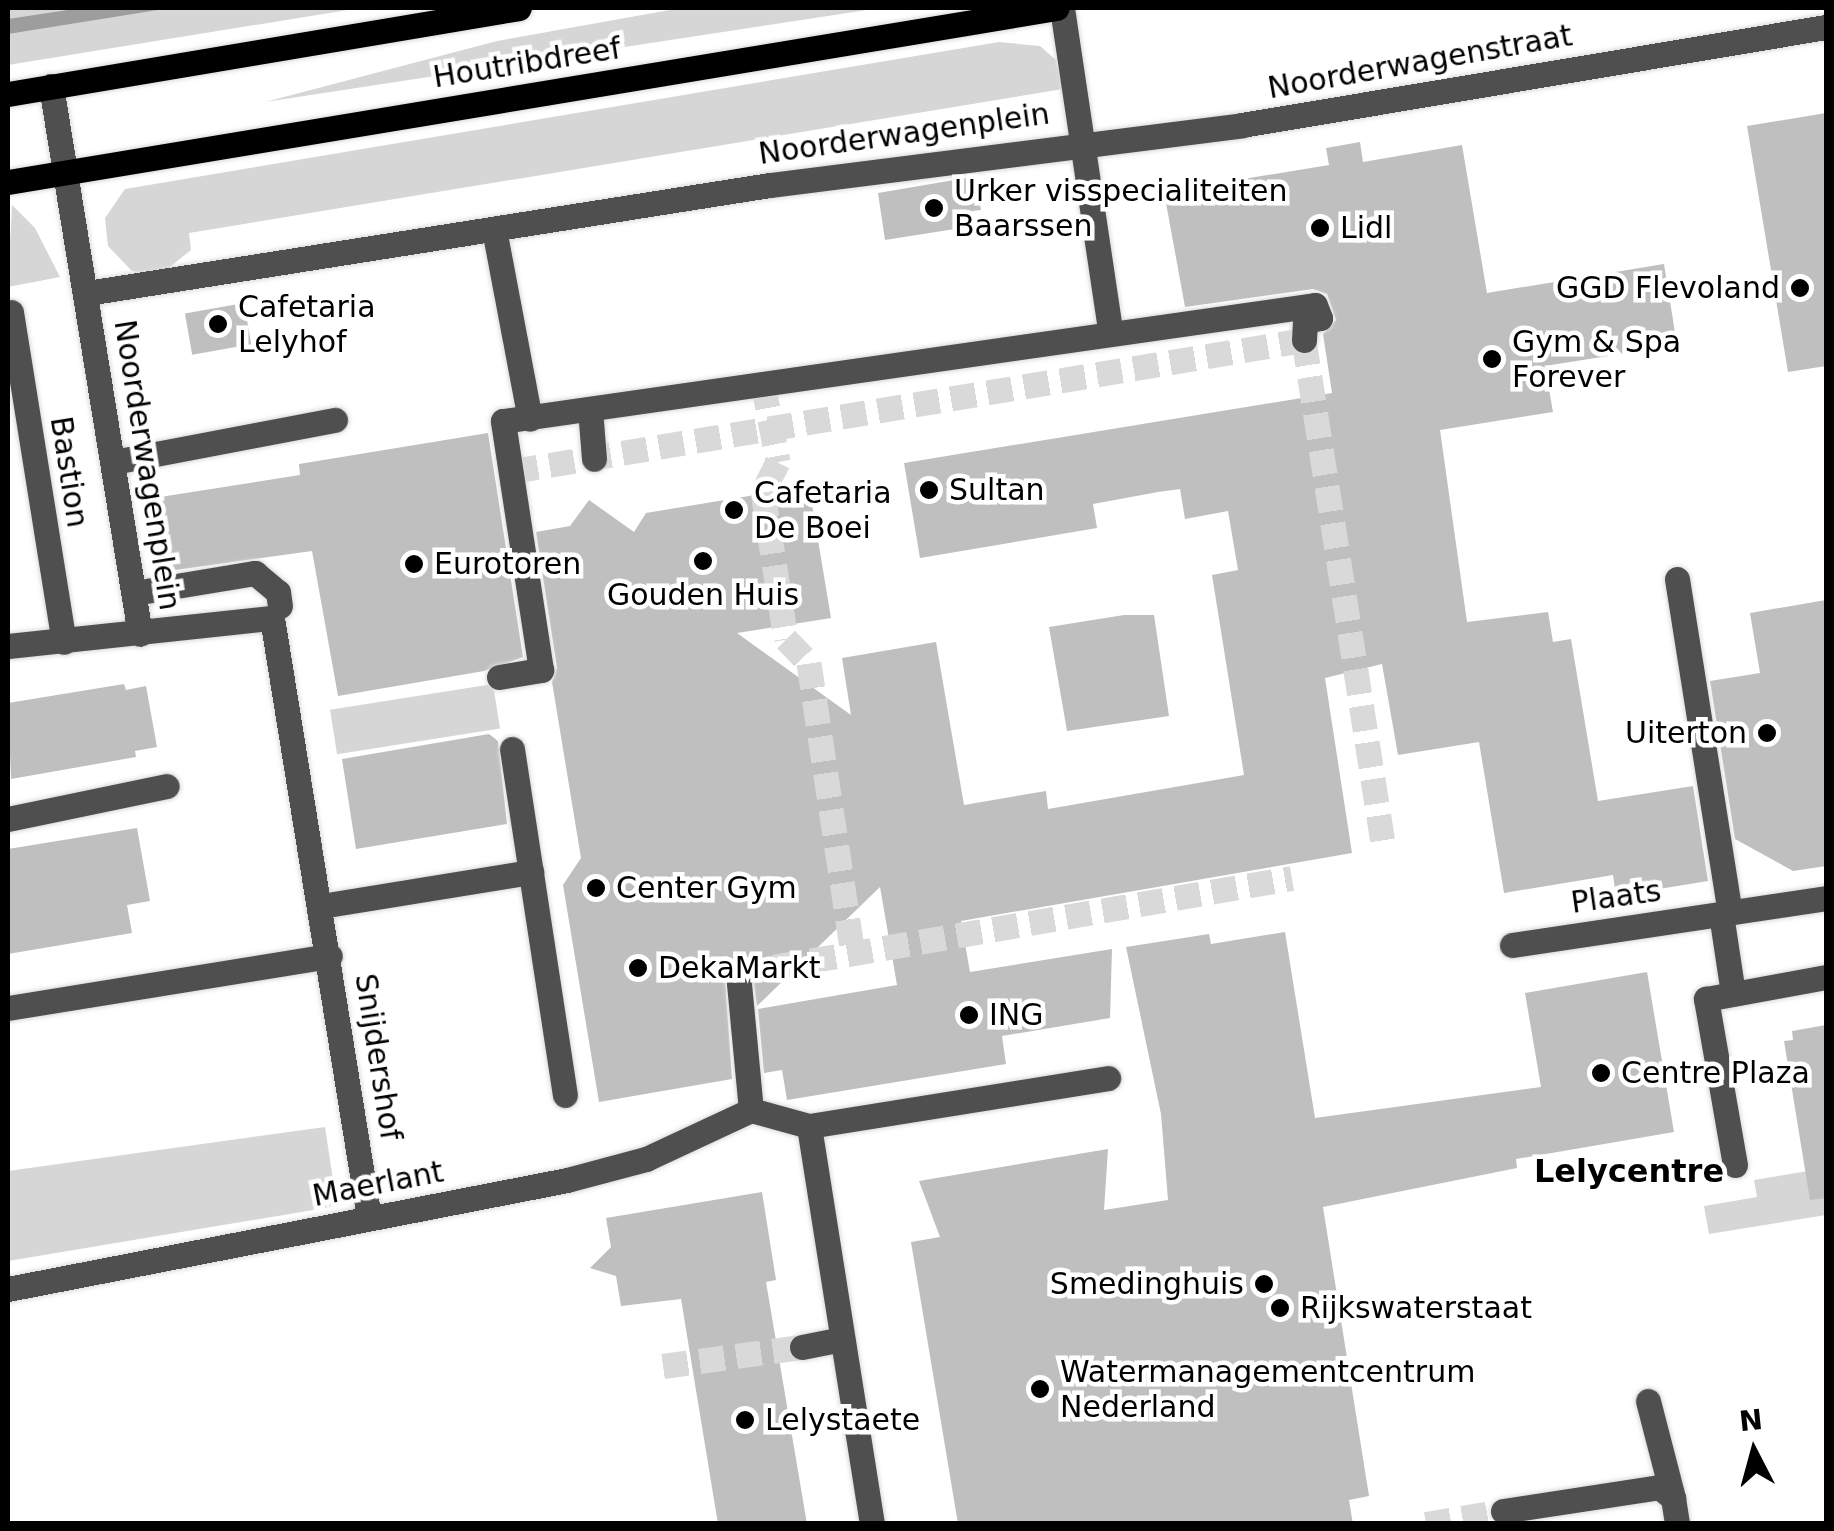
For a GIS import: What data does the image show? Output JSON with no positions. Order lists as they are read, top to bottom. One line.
{"streets":{"main road":["Houtribdreef"],"street":["Noorderwagenstraat","Noorderwagenplein","Bastion","Plaats","Snijdershof","Maerlant"]},"crossings":[["Noorderwagenstraat","Noorderwagenplein"],["Houtribdreef","Noorderwagenplein"],["Noorderwagenplein","Snijdershof"],["Snijdershof","Maerlant"]],"districts":["Lelycentre"],"places":["Urker visspecialiteiten Baarssen","Lidl","GGD Flevoland","Cafetaria Lelyhof","Gym & Spa Forever","Sultan","Cafetaria De Boei","Gouden Huis","Eurotoren","Uiterton","Center Gym","DekaMarkt","ING","Centre Plaza","Smedinghuis","Rijkswaterstaat","Watermanagementcentrum Nederland","Lelystaete"],"north":"top"}
